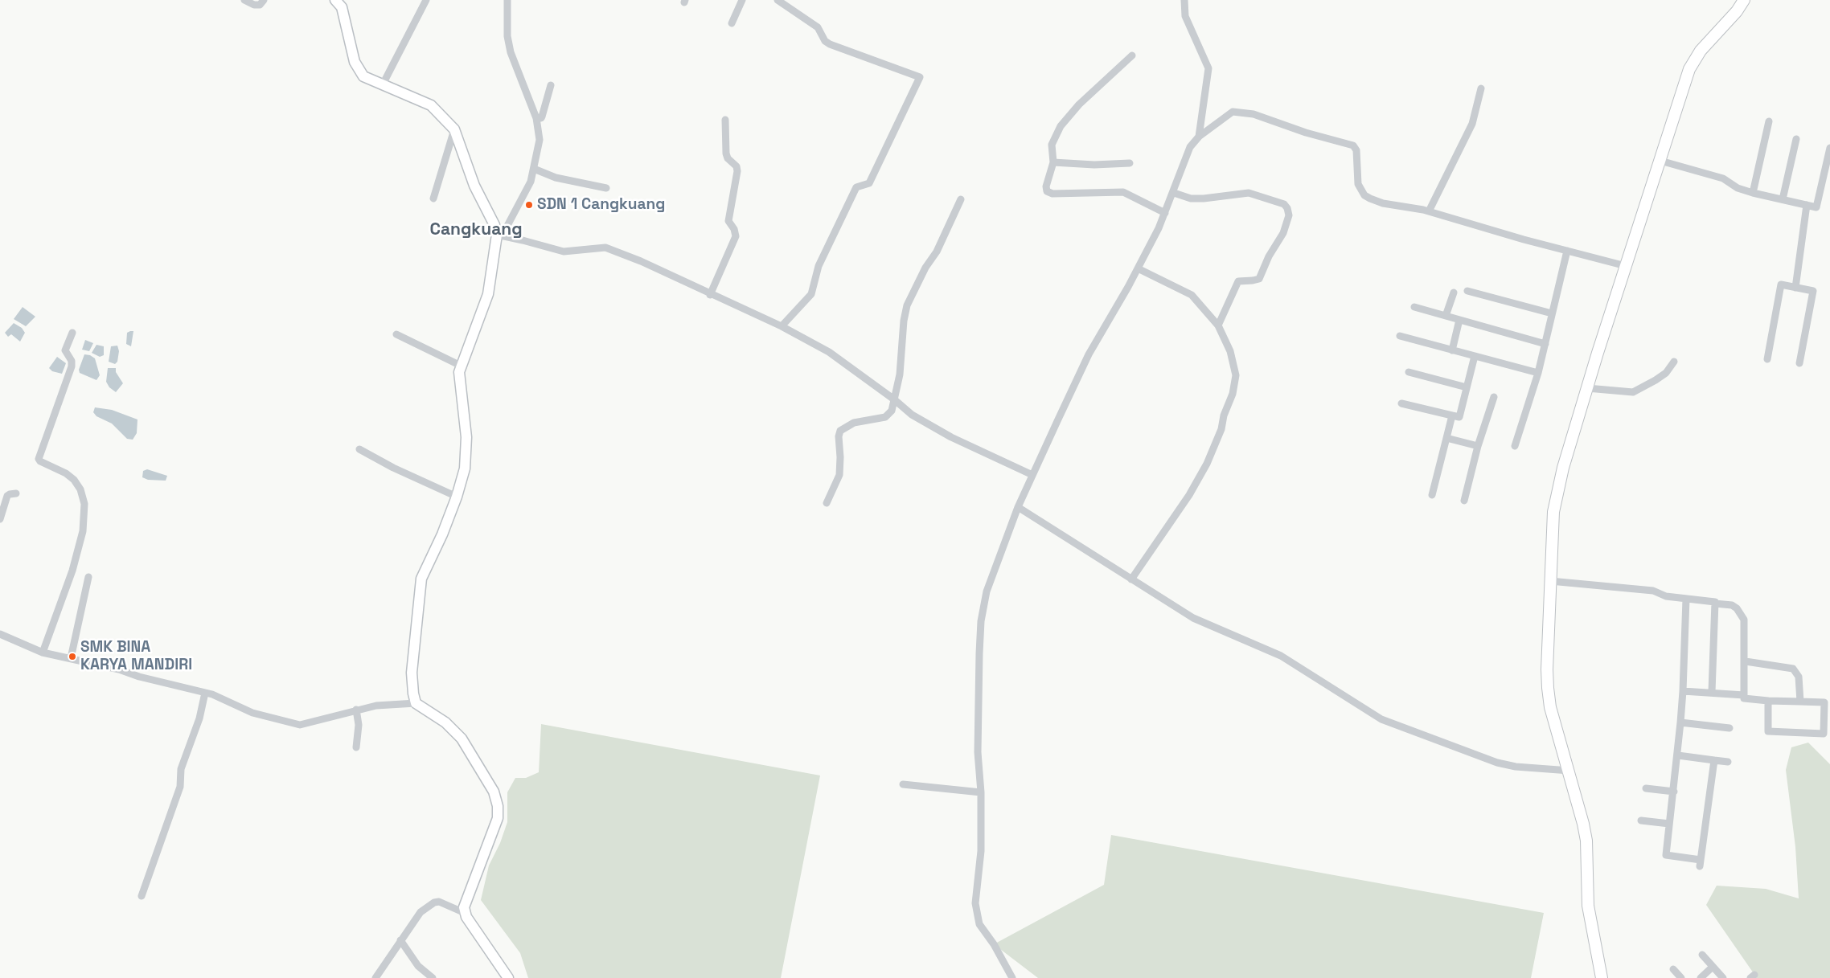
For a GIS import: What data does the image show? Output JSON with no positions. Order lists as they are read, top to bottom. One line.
{"districts":["Cangkuang"],"places":["SDN 1 Cangkuang","SMK BINA KARYA MANDIRI"]}
